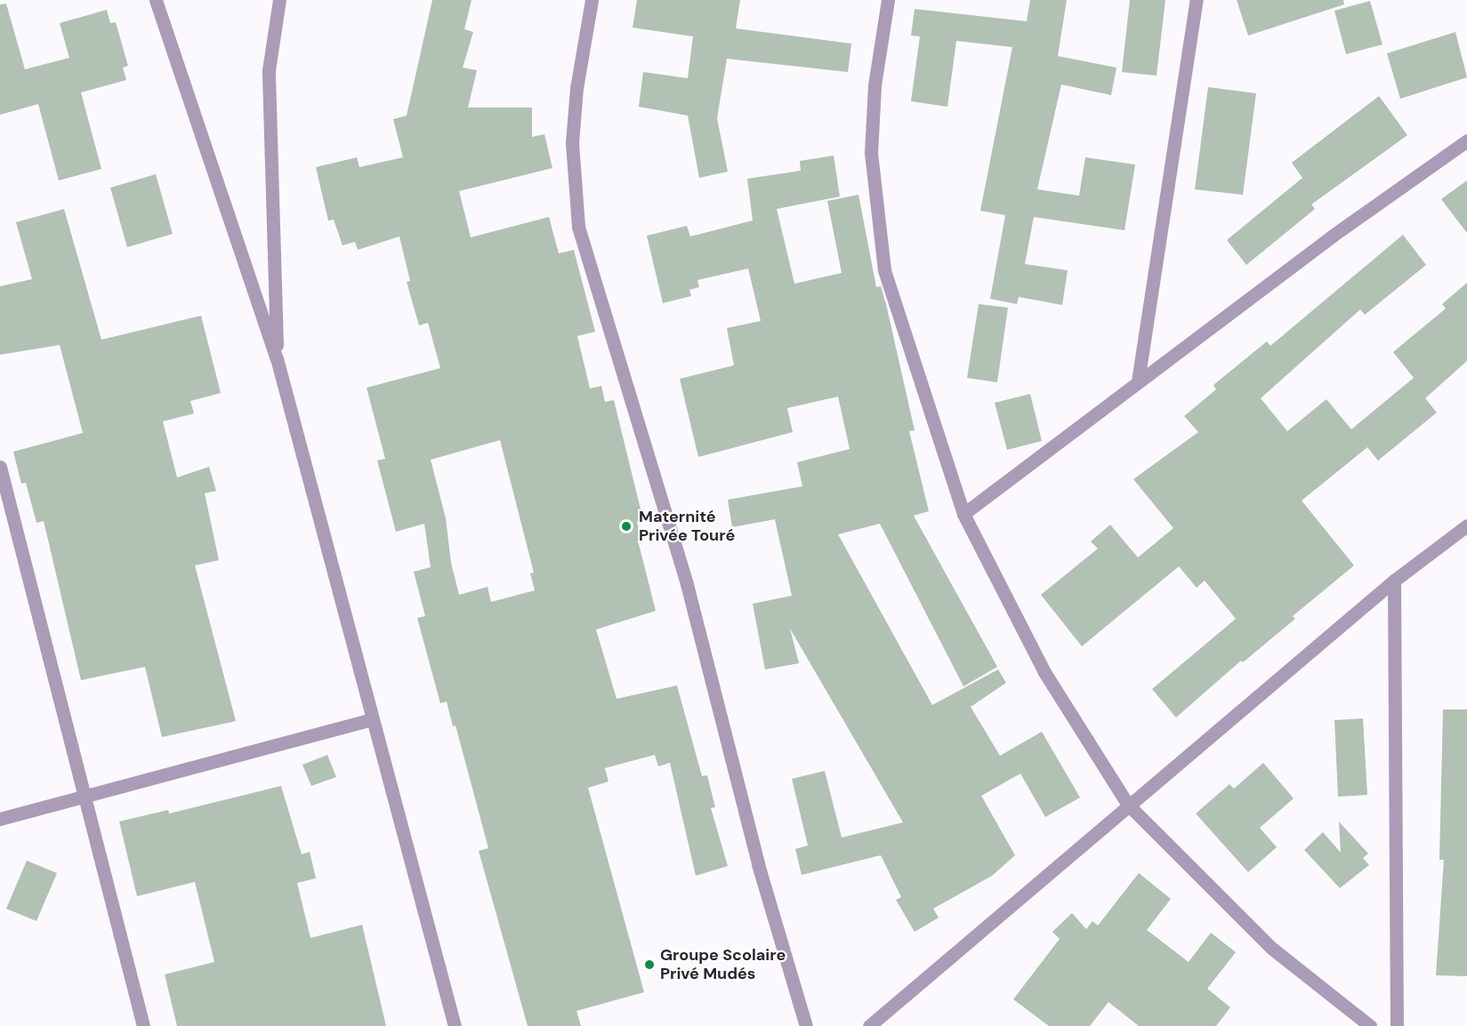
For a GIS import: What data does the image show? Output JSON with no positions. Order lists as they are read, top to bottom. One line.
{"places":["Maternité Privée Touré","Groupe Scolaire Privé Mudés"]}
